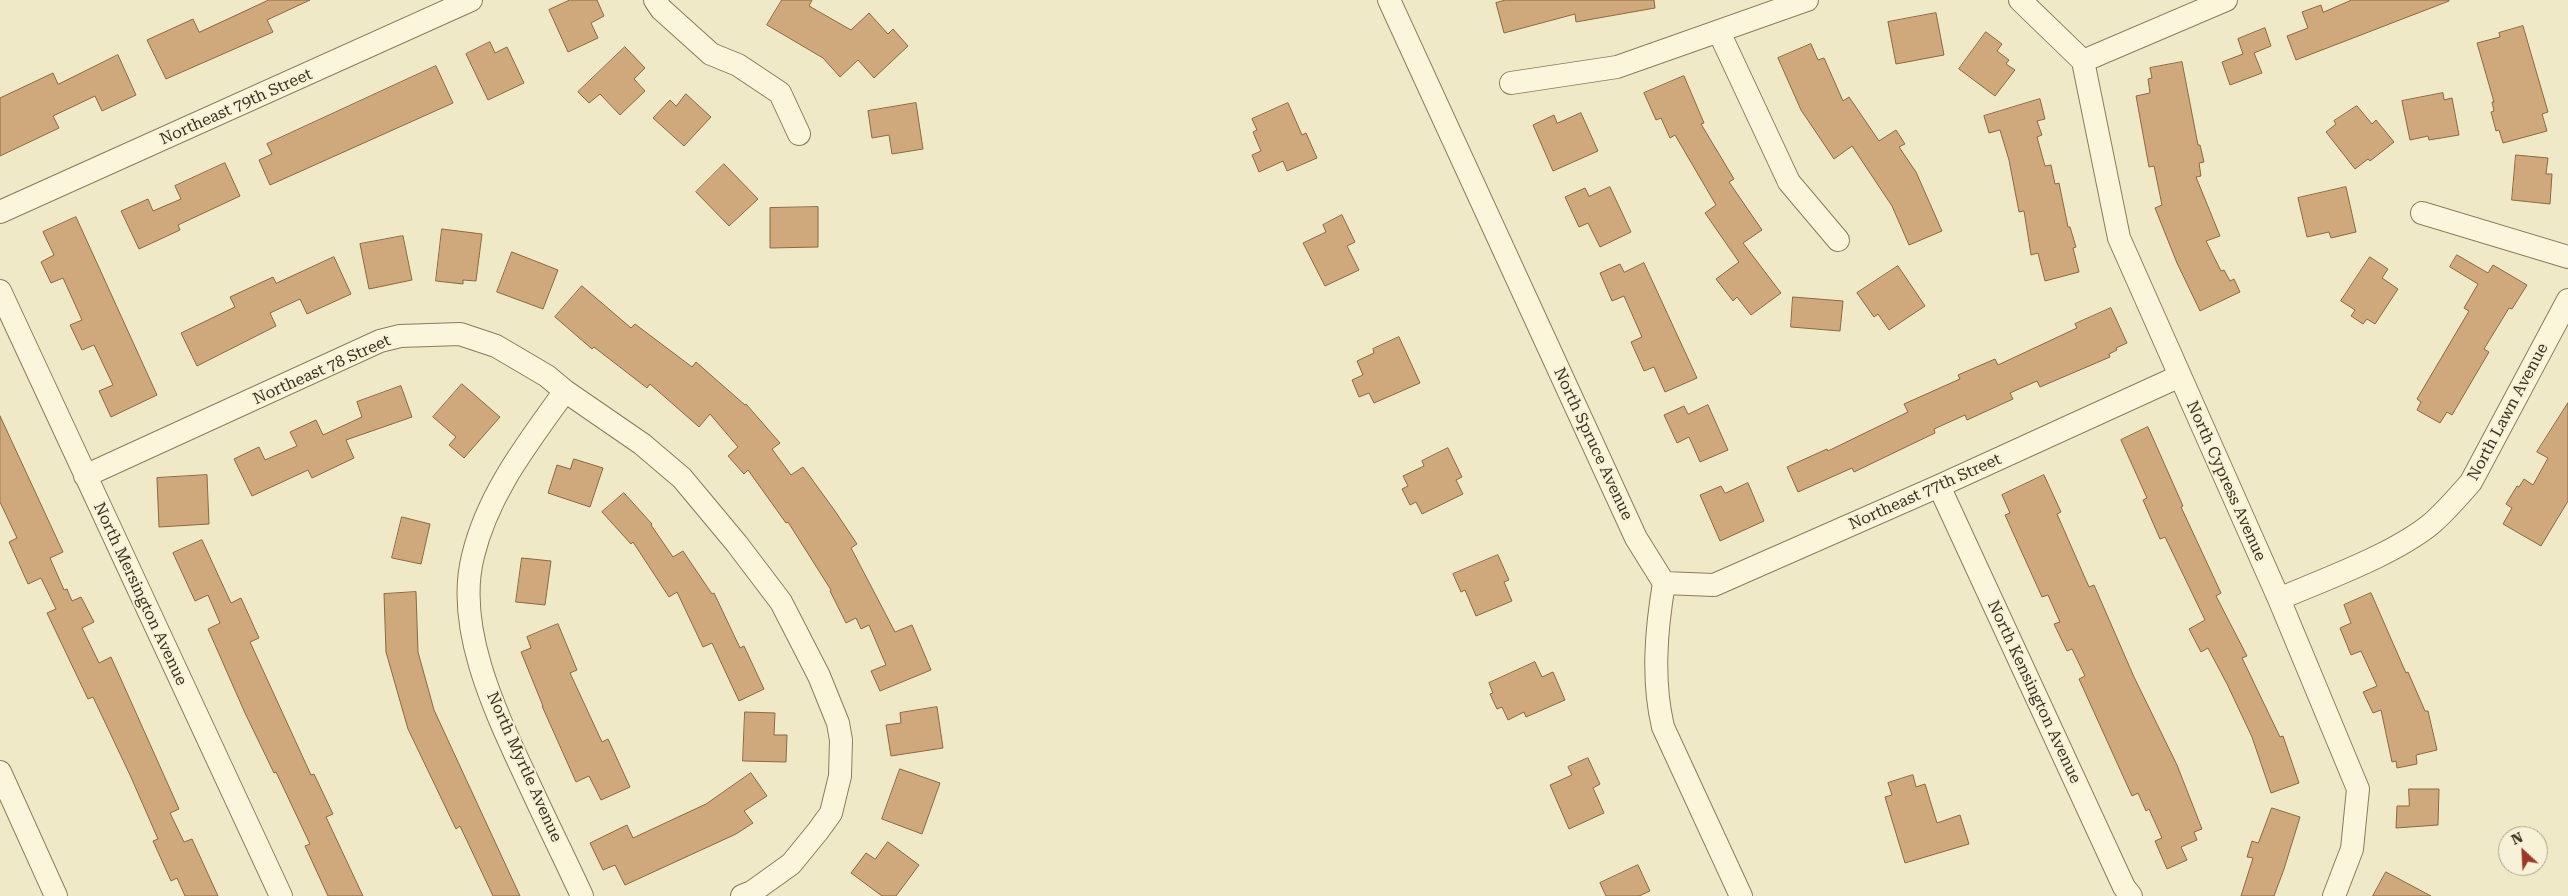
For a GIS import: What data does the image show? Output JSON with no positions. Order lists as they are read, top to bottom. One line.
{"streets":{"street":["Northeast 79th Street","Northeast 78 Street","North Lawn Avenue","North Spruce Avenue","North Cypress Avenue","Northeast 77th Street","North Mersington Avenue","North Kensington Avenue","North Myrtle Avenue"]},"crossings":[["Northeast 78 Street","North Mersington Avenue"],["Northeast 78 Street","North Myrtle Avenue"],["North Lawn Avenue","North Cypress Avenue"],["North Spruce Avenue","Northeast 77th Street"],["North Cypress Avenue","Northeast 77th Street"],["Northeast 77th Street","North Kensington Avenue"]],"north":"top left"}
